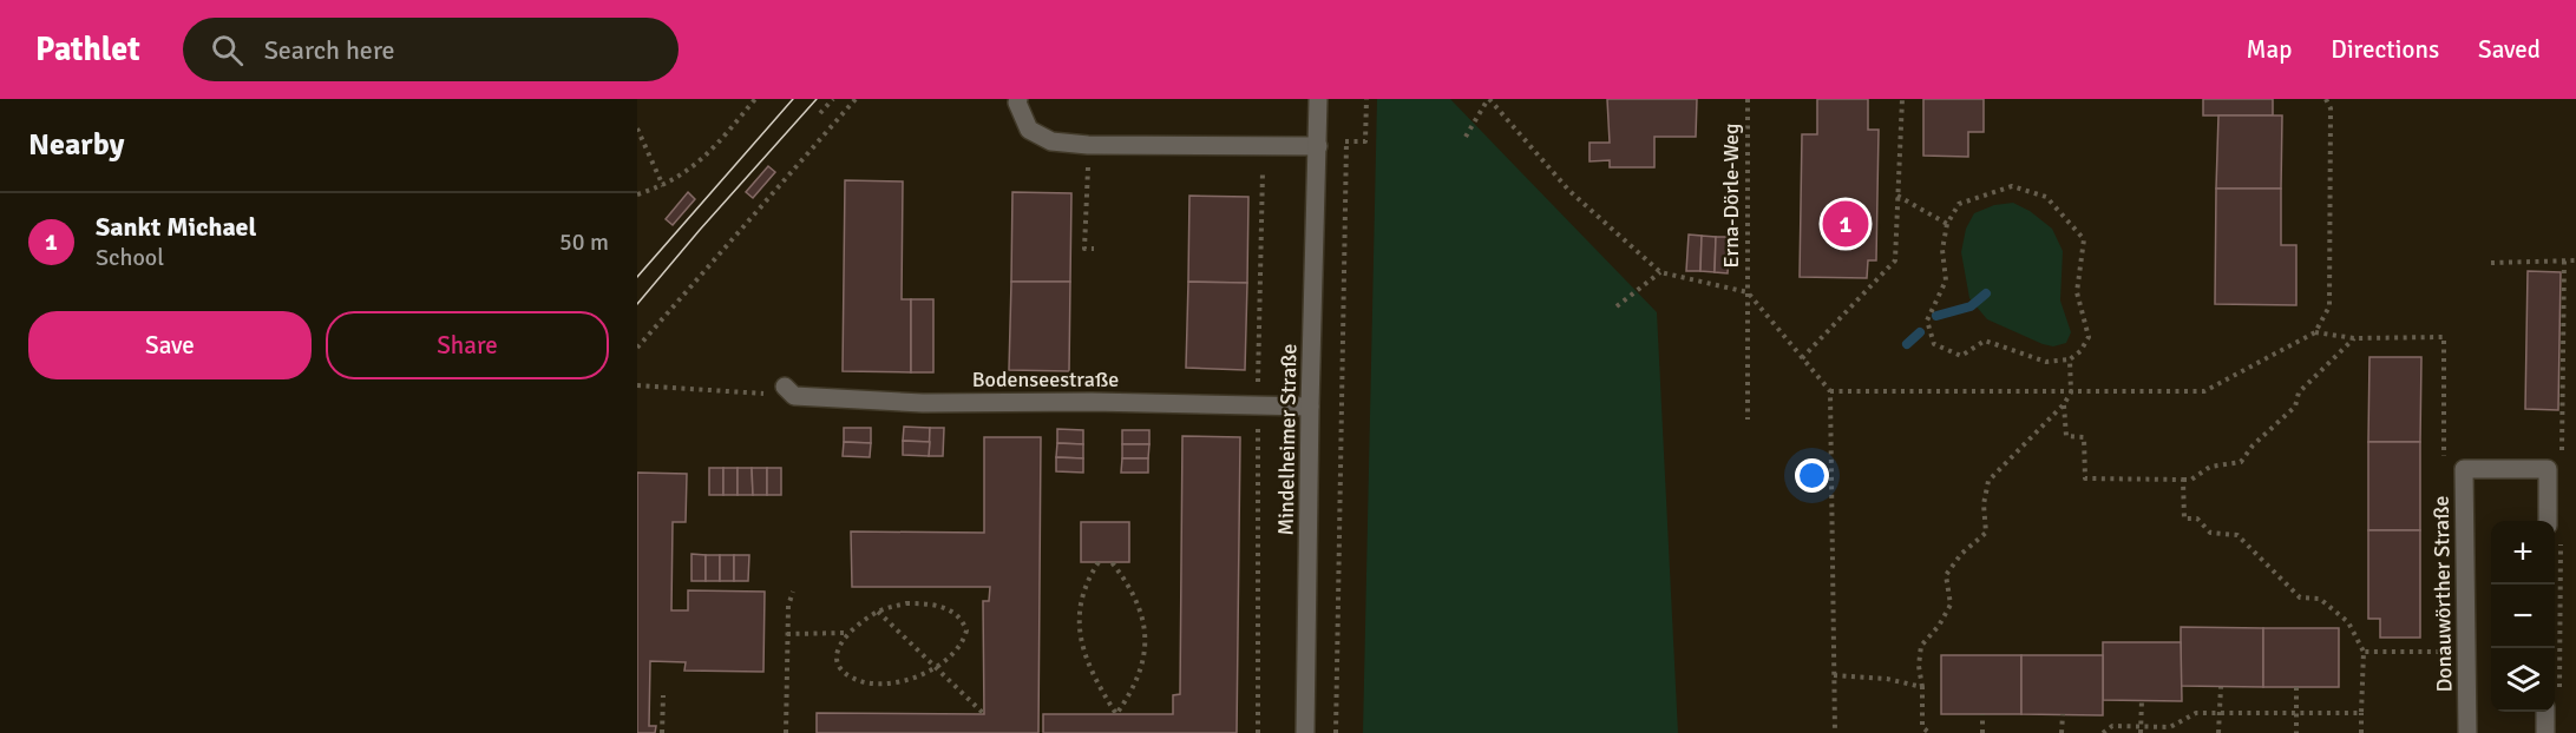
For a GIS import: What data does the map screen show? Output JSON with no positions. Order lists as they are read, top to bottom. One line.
{"streets":{"street":["Bodenseestraße","Mindelheimer Straße","Donauwörther Straße"],"path":["Erna-Dörle-Weg"]},"crossings":[["Bodenseestraße","Mindelheimer Straße"]],"page":{"header":"Pathlet","search":"Search here","nav":["Map","Directions","Saved"],"heading":"Nearby","list":[{"mark":"1","name":"Sankt Michael","note":"School","value":"50 m"}],"pins":"1","buttons":["Save","Share"],"map_buttons":["+","−"]}}
